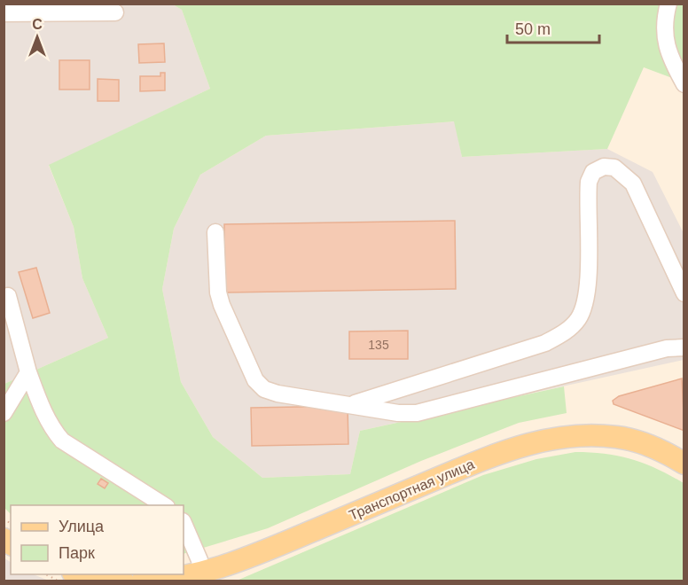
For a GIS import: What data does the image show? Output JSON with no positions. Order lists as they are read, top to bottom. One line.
{"streets":{"main road":["Транспортная улица"]},"house_numbers":["135"],"legend":["Улица","Парк"],"scale_bar":"50 m","north":"top"}
